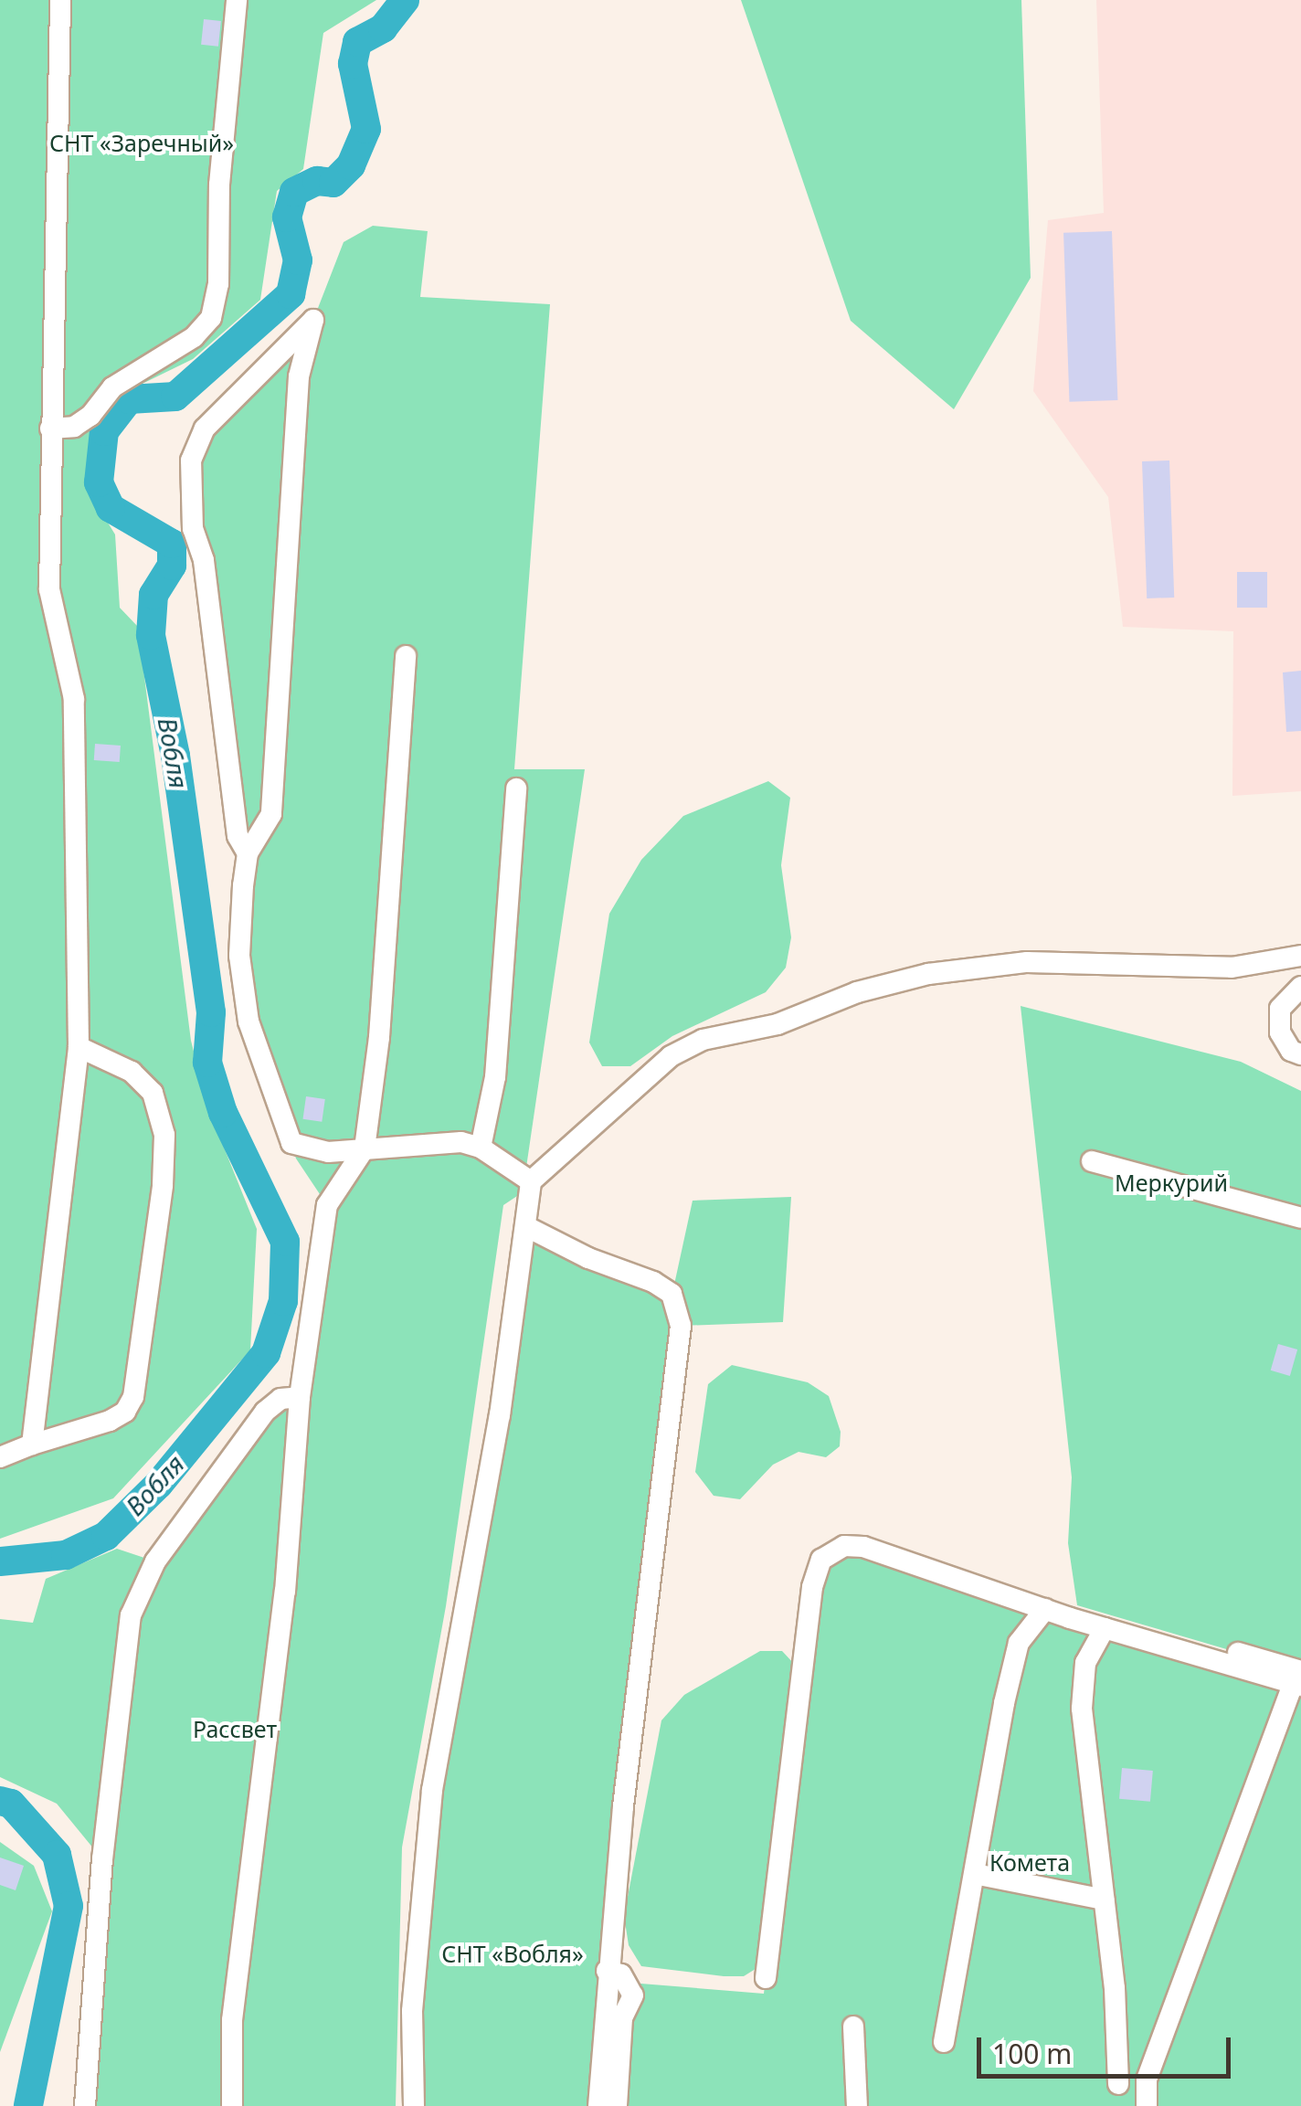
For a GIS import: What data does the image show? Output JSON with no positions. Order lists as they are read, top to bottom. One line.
{"water":["Вобля"],"parks":["СНТ «Заречный»","Меркурий","Рассвет","Комета","СНТ «Вобля»"],"scale_bar":"100 m"}
